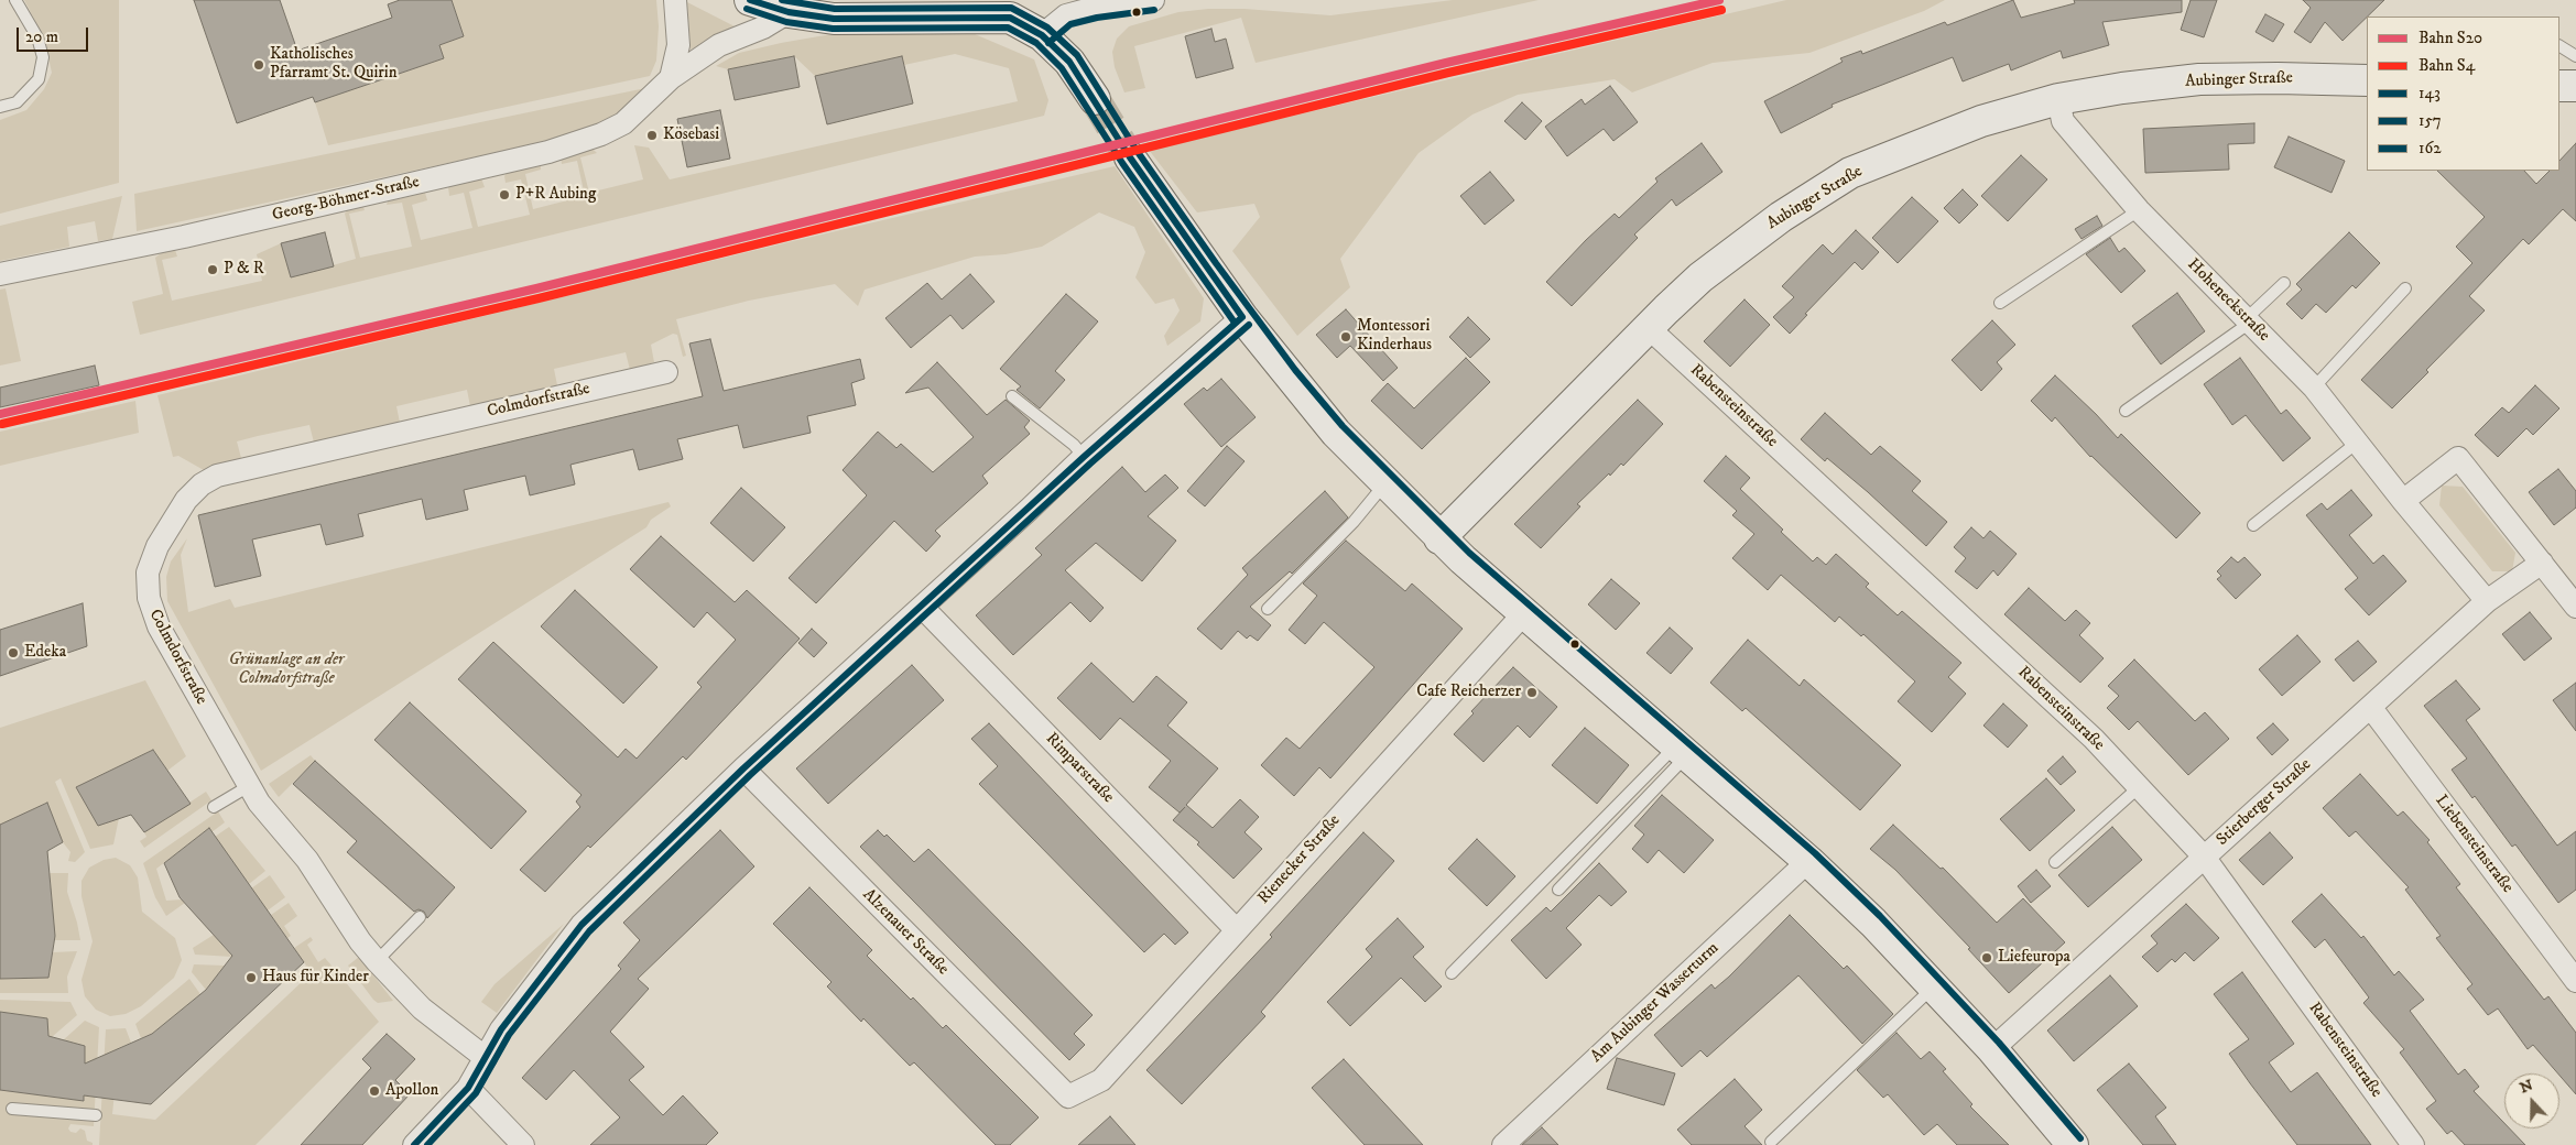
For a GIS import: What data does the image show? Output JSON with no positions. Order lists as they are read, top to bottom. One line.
{"streets":{"main road":["Aubinger Straße"],"street":["Georg-Böhmer-Straße","Hoheneckstraße","Colmdorfstraße","Rabensteinstraße","Rimparstraße","Stierberger Straße","Liebensteinstraße","Rienecker Straße","Alzenauer Straße","Am Aubinger Wasserturm"]},"crossings":[["Aubinger Straße","Hoheneckstraße"],["Aubinger Straße","Rabensteinstraße"],["Hoheneckstraße","Stierberger Straße"],["Rabensteinstraße","Stierberger Straße"],["Rimparstraße","Rienecker Straße"],["Stierberger Straße","Liebensteinstraße"],["Rienecker Straße","Alzenauer Straße"]],"parks":["Grünanlage an der Colmdorfstraße"],"places":["Katholisches Pfarramt St. Quirin","Kösebasi","P+R Aubing","P & R","Montessori Kinderhaus","Edeka","Cafe Reicherzer","Liefeuropa","Haus für Kinder","Apollon"],"lines":["rail line S20","transit line 143","transit line 162","transit line 157","rail line S4"],"legend":["Bahn S20","Bahn S4","143","157","162"],"scale_bar":"20 m","north":"top"}
